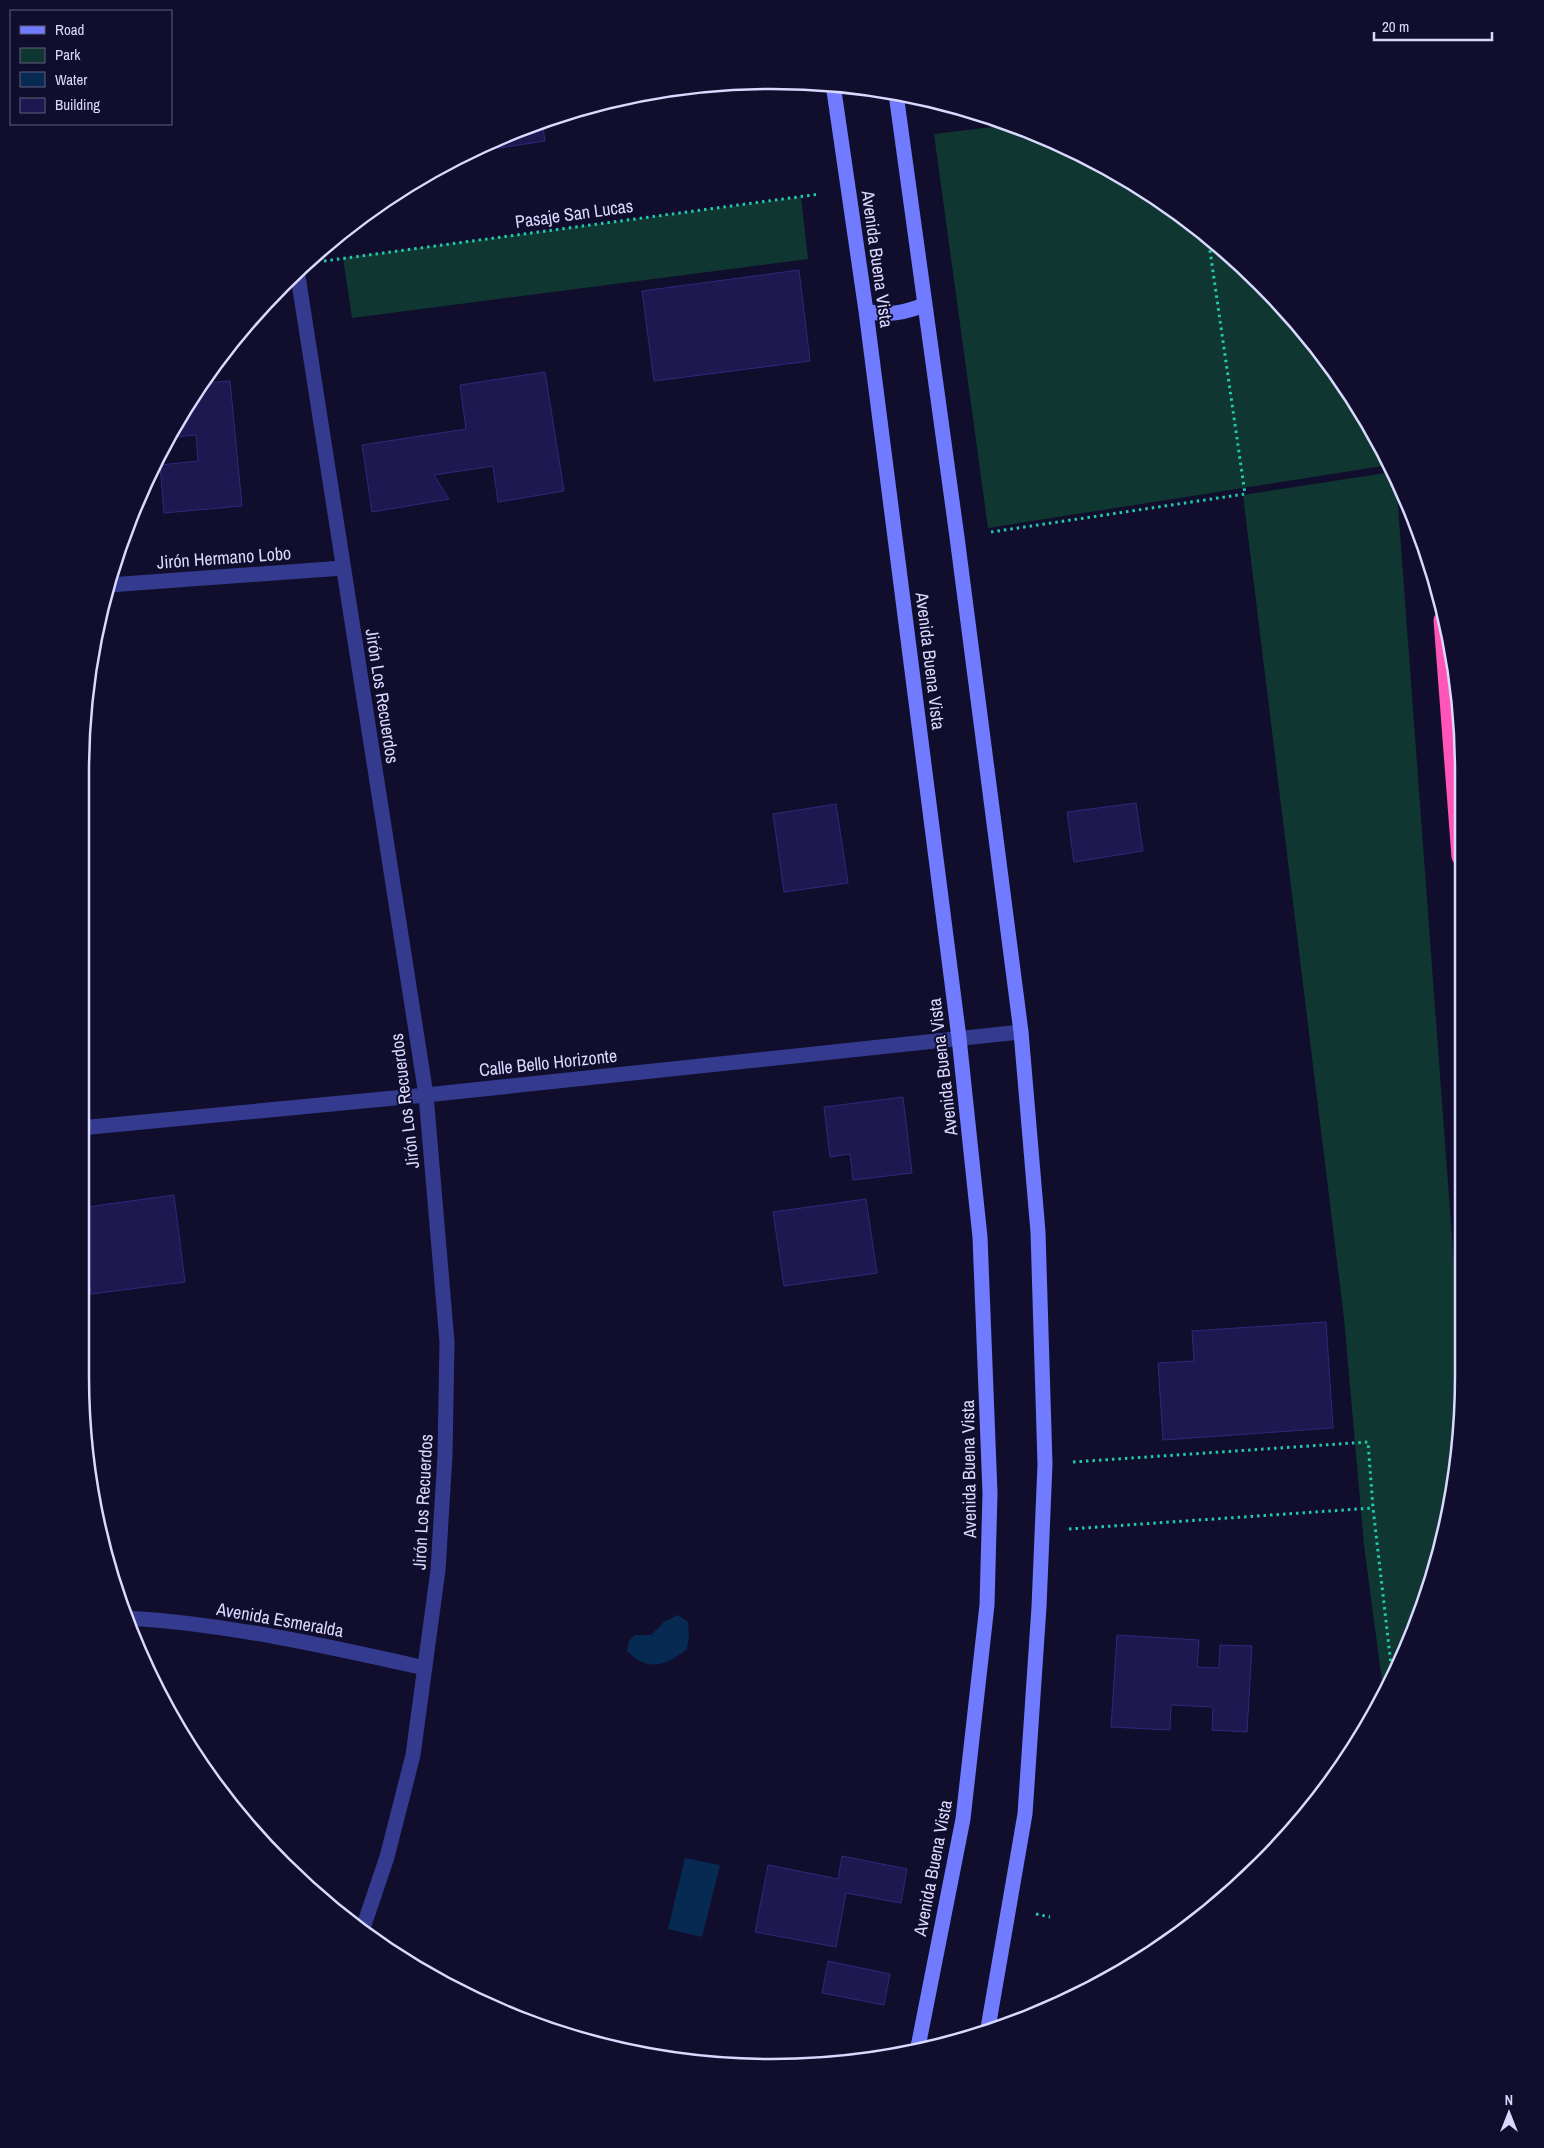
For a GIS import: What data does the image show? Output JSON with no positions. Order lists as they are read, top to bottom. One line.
{"streets":{"main road":["Avenida Buena Vista"],"street":["Jirón Hermano Lobo","Jirón Los Recuerdos","Calle Bello Horizonte","Avenida Esmeralda"],"path":["Pasaje San Lucas"]},"crossings":[["Pasaje San Lucas","Avenida Buena Vista"],["Avenida Buena Vista","Calle Bello Horizonte"],["Jirón Hermano Lobo","Jirón Los Recuerdos"],["Jirón Los Recuerdos","Calle Bello Horizonte"],["Jirón Los Recuerdos","Avenida Esmeralda"]],"legend":["Road","Park","Water","Building"],"scale_bar":"20 m","north":"top"}
